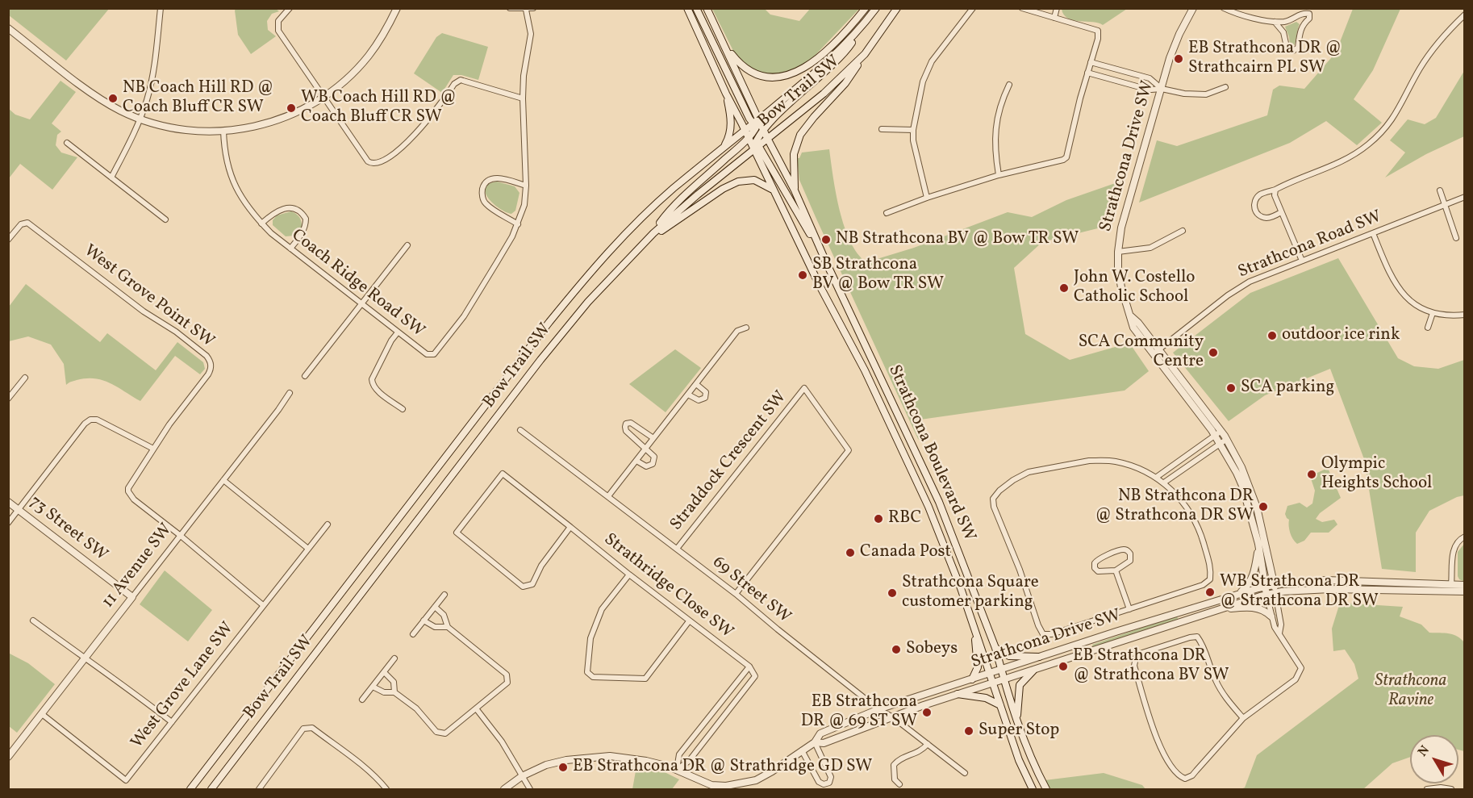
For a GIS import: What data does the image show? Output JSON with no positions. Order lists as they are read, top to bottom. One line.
{"streets":{"main road":["Bow Trail SW","Strathcona Boulevard SW"],"street":["Strathcona Drive SW","Strathcona Road SW","Coach Ridge Road SW","West Grove Point SW","Straddock Crescent SW","73 Street SW","11 Avenue SW","Strathridge Close SW","69 Street SW","West Grove Lane SW"]},"crossings":[["Bow Trail SW","Strathcona Boulevard SW"],["Strathcona Drive SW","Strathcona Road SW"],["Strathcona Drive SW","Strathcona Boulevard SW"],["Strathcona Drive SW","69 Street SW"],["West Grove Point SW","11 Avenue SW"],["Straddock Crescent SW","69 Street SW"],["73 Street SW","11 Avenue SW"],["11 Avenue SW","West Grove Lane SW"]],"parks":["Strathcona Ravine"],"places":["EB Strathcona DR @ Strathcairn PL SW","NB Coach Hill RD @ Coach Bluff CR SW","WB Coach Hill RD @ Coach Bluff CR SW","NB Strathcona BV @ Bow TR SW","SB Strathcona BV @ Bow TR SW","John W. Costello Catholic School","outdoor ice rink","SCA Community Centre","SCA parking","Olympic Heights School","NB Strathcona DR @ Strathcona DR SW","RBC","Canada Post","WB Strathcona DR @ Strathcona DR SW","Strathcona Square customer parking","Sobeys","EB Strathcona DR @ Strathcona BV SW","EB Strathcona DR @ 69 ST SW","Super Stop","EB Strathcona DR @ Strathridge GD SW"],"north":"top left"}
